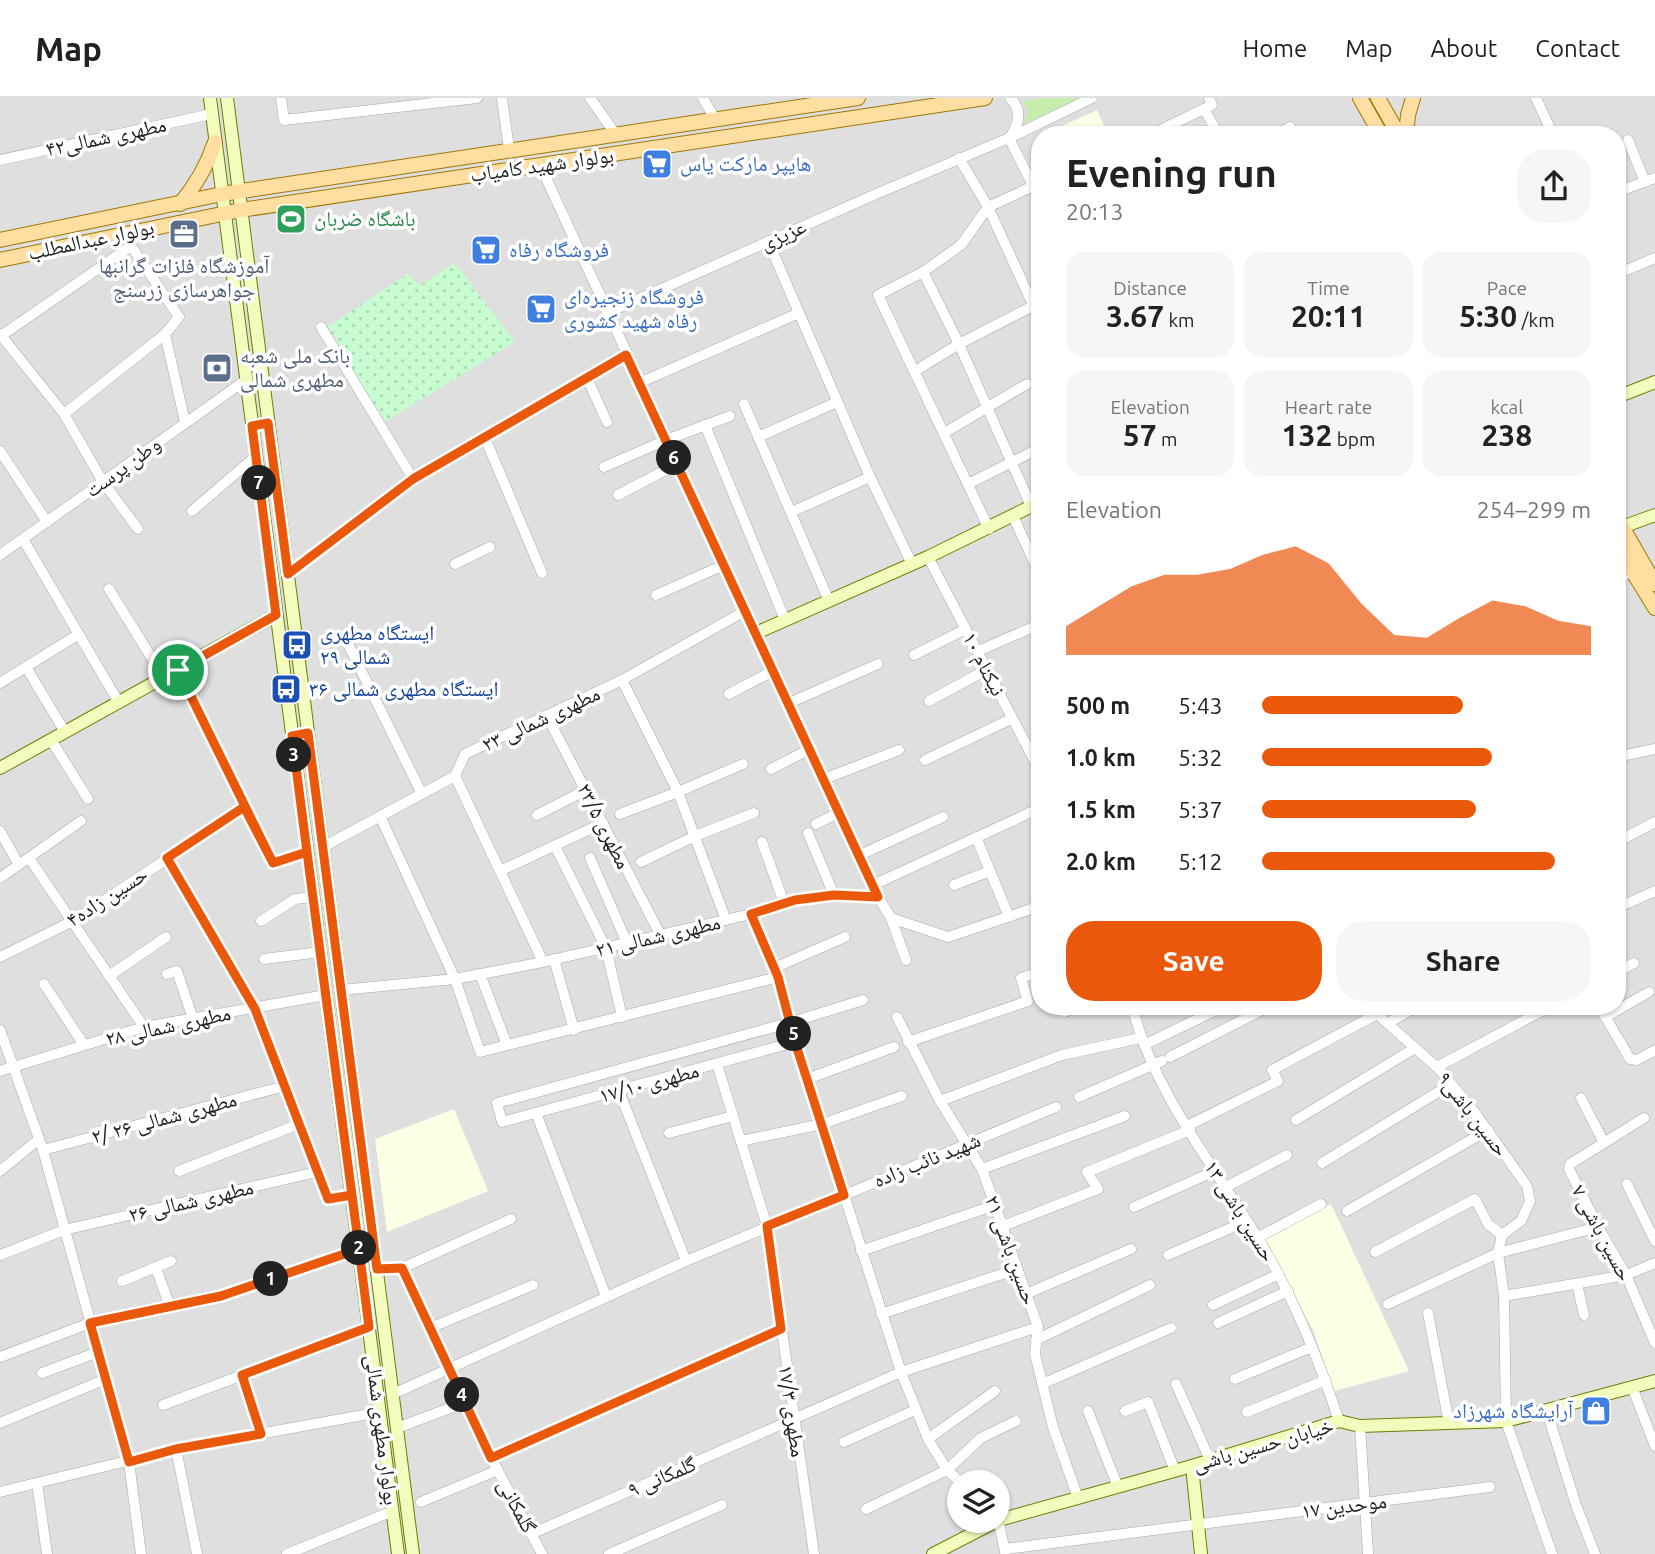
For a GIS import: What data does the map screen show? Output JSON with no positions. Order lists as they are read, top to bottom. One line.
{"streets":{"main road":["بولوار شهید کامیاب","بولوار عبدالمطلب","بولوار مطهری شمالی","خیابان حسین باشی"],"street":["مطهری شمالی۴۲","عزیزی","وطن پرست","نیکنام ۱۰","مطهری شمالی ۲۳","مطهری ۲۳/۵","حسین زاده۴","مطهری شمالی ۲۱","مطهری شمالی ۲۸","مطهری ۱۷/۱۰","حسین باشی۹","مطهری شمالی ۲۶ /۲","شهید نائب زاده","مطهری شمالی ۲۶","حسین باشی ۱۳","حسین باشی ۷","حسین باشی ۲۱","مطهری ۱۷/۳","گلمکانی ۹","گلمکانی","موحدین ۱۷"]},"crossings":[["مطهری شمالی۴۲","بولوار مطهری شمالی"],["بولوار شهید کامیاب","بولوار عبدالمطلب"],["بولوار شهید کامیاب","بولوار مطهری شمالی"],["بولوار عبدالمطلب","بولوار مطهری شمالی"],["وطن پرست","بولوار مطهری شمالی"],["مطهری شمالی ۲۳","مطهری ۲۳/۵"],["مطهری شمالی ۲۳","بولوار مطهری شمالی"],["مطهری ۲۳/۵","مطهری شمالی ۲۱"],["مطهری شمالی ۲۱","بولوار مطهری شمالی"],["مطهری شمالی ۲۸","بولوار مطهری شمالی"],["مطهری ۱۷/۱۰","مطهری ۱۷/۳"],["شهید نائب زاده","حسین باشی ۲۱"],["شهید نائب زاده","مطهری ۱۷/۳"],["شهید نائب زاده","بولوار مطهری شمالی"],["شهید نائب زاده","گلمکانی"],["حسین باشی ۱۳","خیابان حسین باشی"],["حسین باشی ۲۱","خیابان حسین باشی"],["حسین باشی ۲۱","گلمکانی ۹"],["مطهری ۱۷/۳","گلمکانی ۹"],["گلمکانی ۹","گلمکانی"]],"places":{"supermarket":["هایپر مارکت یاس","فروشگاه رفاه","فروشگاه زنجیره‌ای رفاه شهید کشوری"],"sports":["باشگاه ضربان"],"office":["آموزشگاه فلزات گرانبها جواهرسازی زرسنج"],"bank":["بانک ملی شعبه مطهری شمالی"],"bus stop":["ایستگاه مطهری شمالی ۲۹","ایستگاه مطهری شمالی ۳۶"],"shop":["آرایشگاه شهرزاد"]},"page":{"header":"Map","nav":["Home","Map","About","Contact"],"heading":["Evening run","20:13"],"stats":[["Distance","3.67 km"],["Time","20:11"],["Pace","5:30 /km"],["Elevation","57 m"],["Heart rate","132 bpm"],["kcal","238"]],"pins":["6","7","3","5","2","1","4"],"chart":["Elevation","254–299 m"],"list":[{"name":"500 m","note":"5:43"},{"name":"1.0 km","note":"5:32"},{"name":"1.5 km","note":"5:37"},{"name":"2.0 km","note":"5:12"}],"buttons":["Save","Share"]}}
